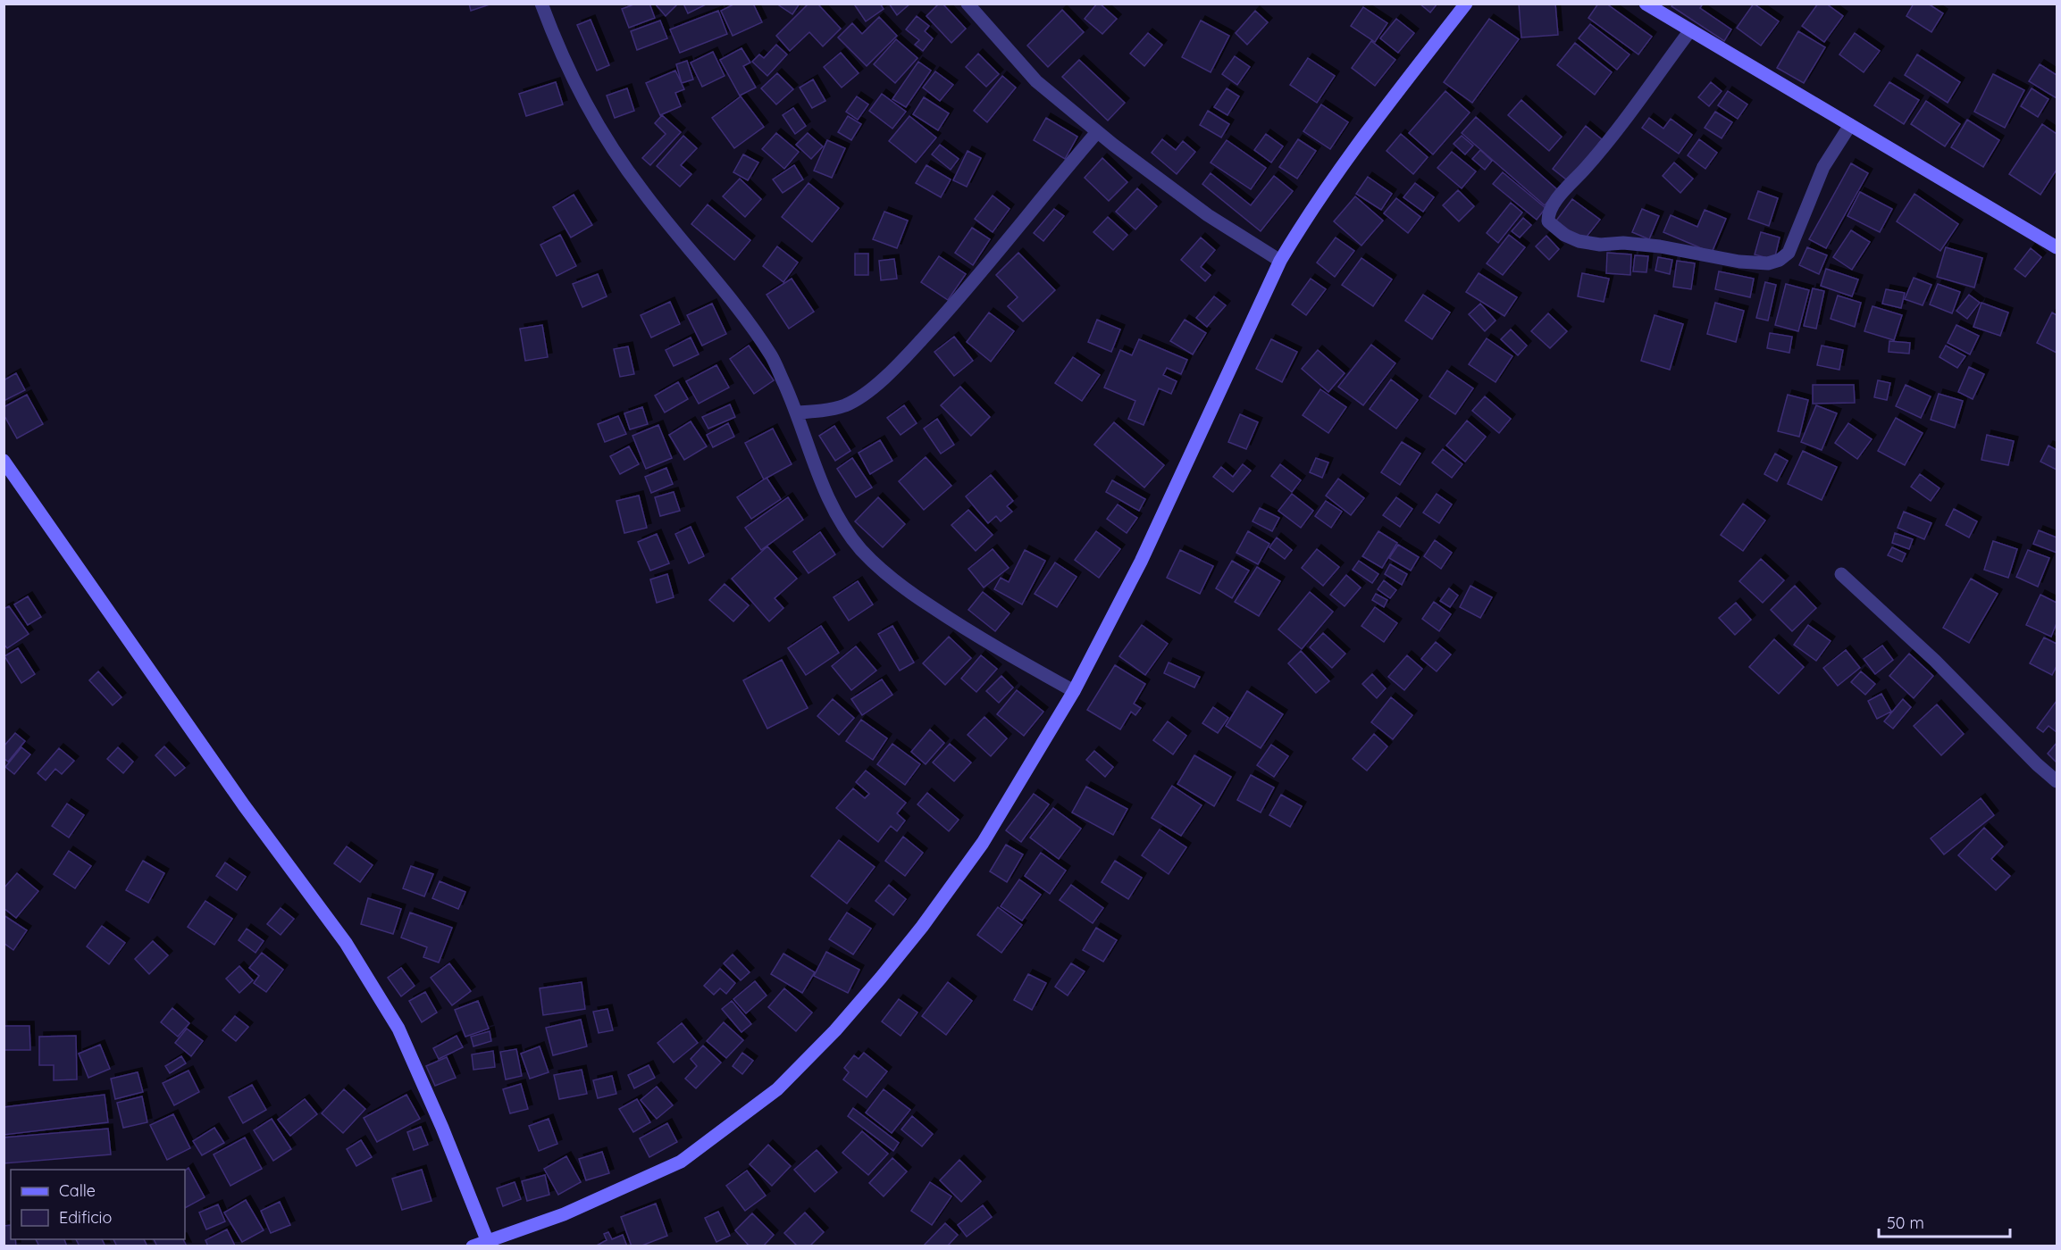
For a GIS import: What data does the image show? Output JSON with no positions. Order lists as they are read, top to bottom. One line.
{"legend":["Calle","Edificio"],"scale_bar":"50 m"}
